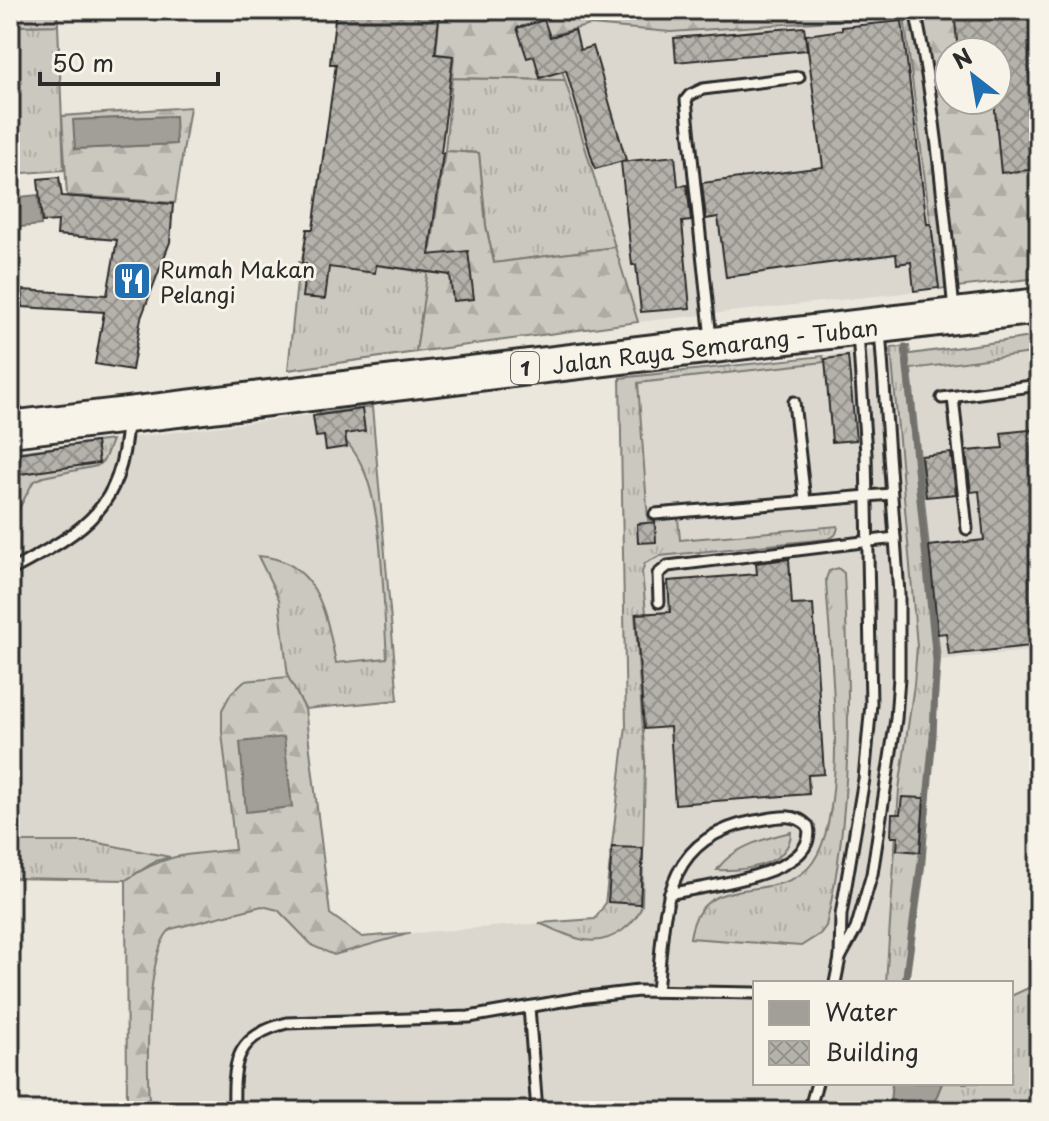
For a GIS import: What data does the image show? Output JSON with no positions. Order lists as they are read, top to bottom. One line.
{"streets":{"highway":["Jalan Raya Semarang - Tuban","1"]},"places":{"restaurant":["Rumah Makan Pelangi"]},"legend":["Water","Building"],"scale_bar":"50 m","north":"top left"}
